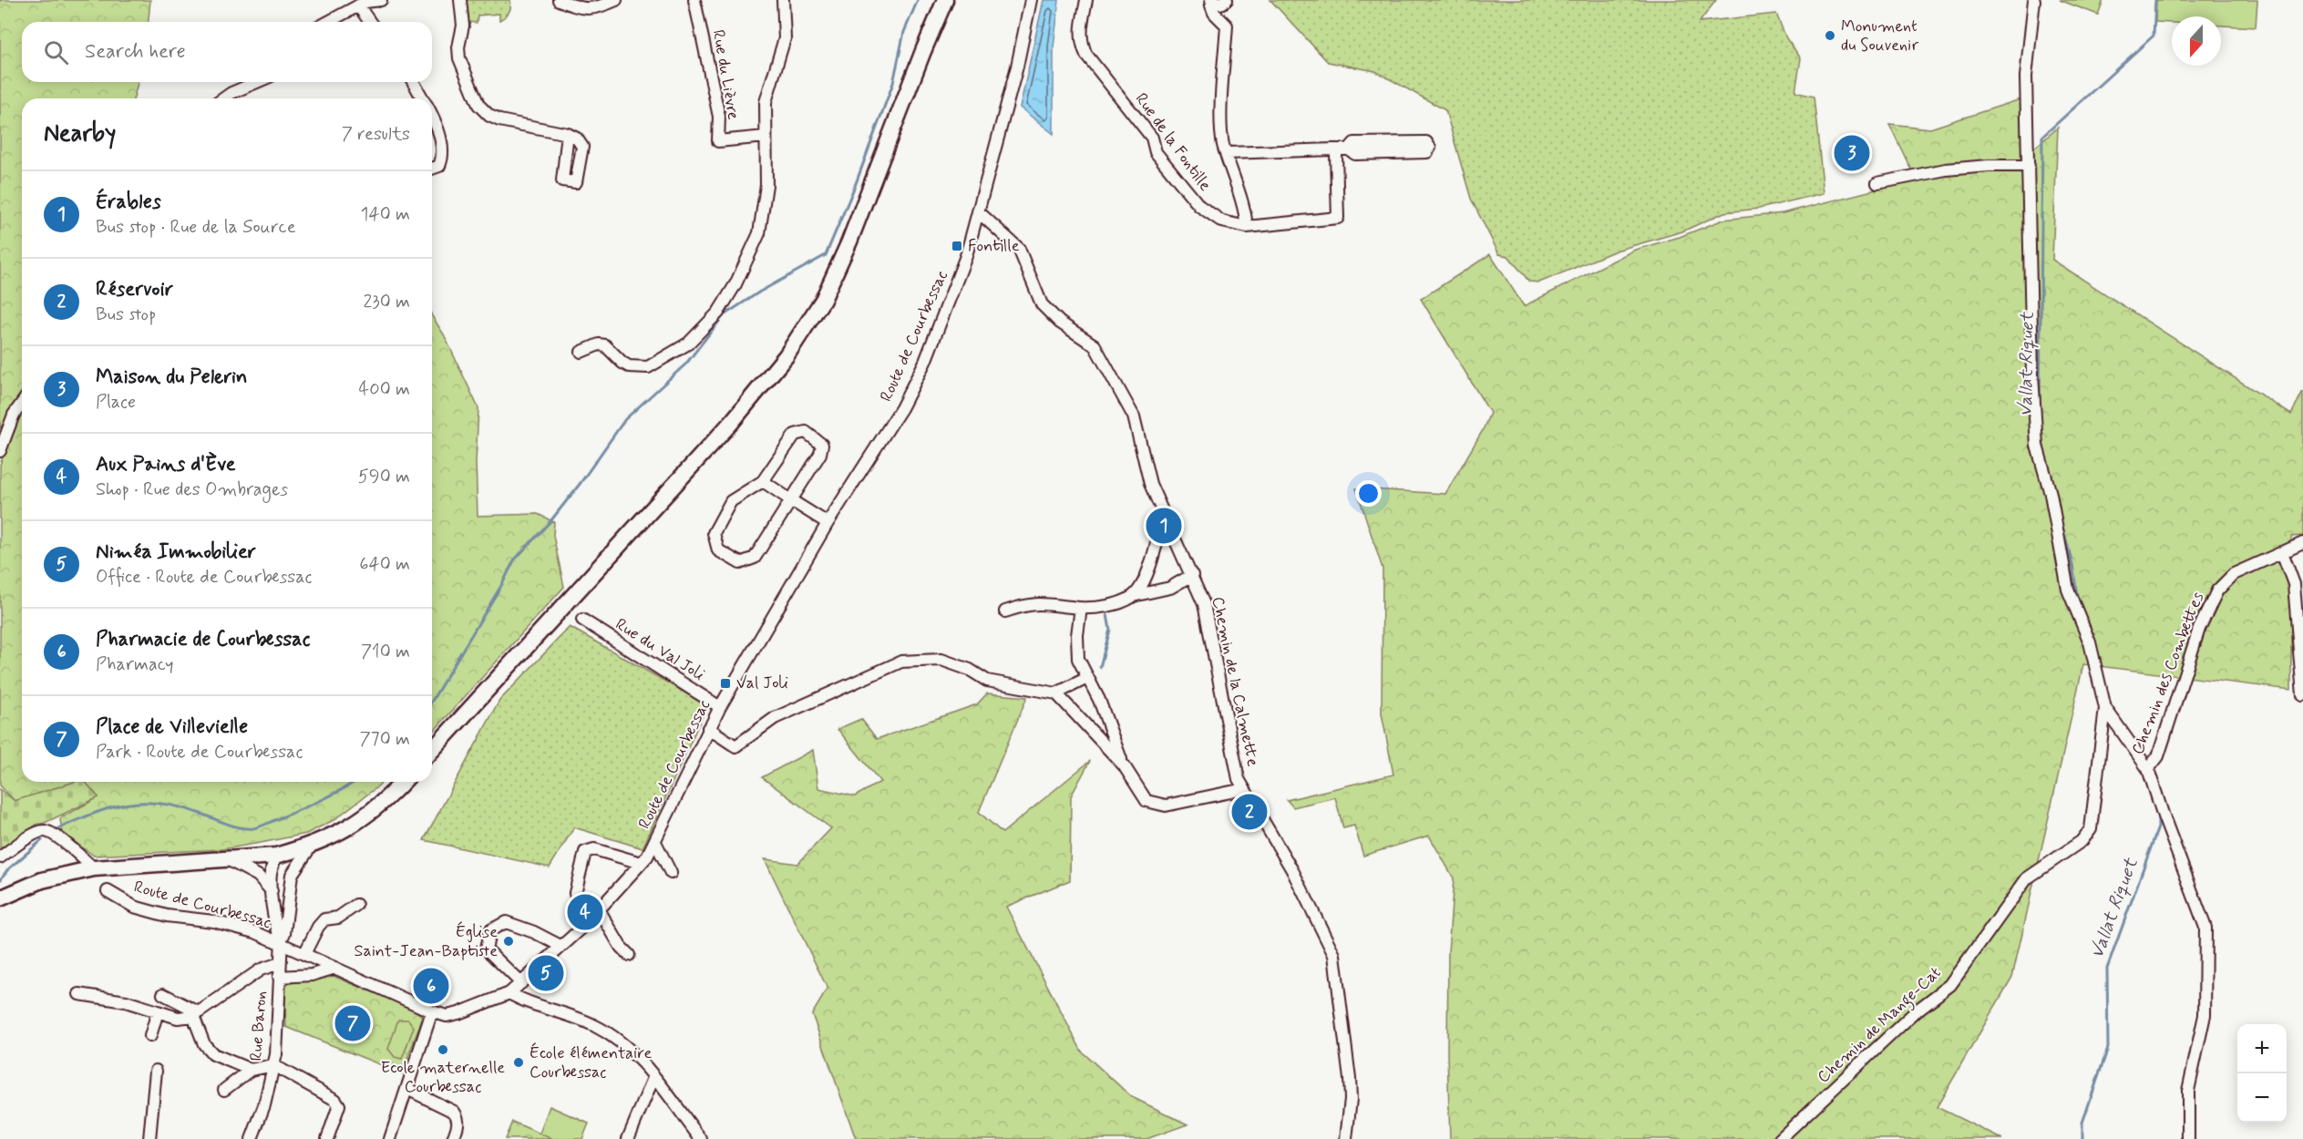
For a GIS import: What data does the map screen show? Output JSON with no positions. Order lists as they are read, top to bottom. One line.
{"streets":{"street":["Rue du Lièvre","Rue de la Fontille","Route de Courbessac","Rue du Val Joli","Chemin des Combettes","Chemin de la Calmette","Chemin de Mange-Cat","Rue Baron"]},"crossings":[["Route de Courbessac","Rue du Val Joli"],["Route de Courbessac","Chemin de la Calmette"],["Route de Courbessac","Rue Baron"]],"water":["Vallat Riquet"],"places":{"other":["Monument du Souvenir","Église Saint-Jean-Baptiste","Ecole maternelle Courbessac","École élémentaire Courbessac"],"transit":["Fontille","Val Joli"]},"north":"bottom","page":{"search":"Search here","heading":["Nearby","7 results"],"pins":["3","1","2","4","5","6","7"],"list":[{"mark":"1","name":"Érables","note":"Bus stop · Rue de la Source","value":"140 m"},{"mark":"2","name":"Réservoir","note":"Bus stop","value":"230 m"},{"mark":"3","name":"Maison du Pelerin","note":"Place","value":"400 m"},{"mark":"4","name":"Aux Pains d'Ève","note":"Shop · Rue des Ombrages","value":"590 m"},{"mark":"5","name":"Niméa Immobilier","note":"Office · Route de Courbessac","value":"640 m"},{"mark":"6","name":"Pharmacie de Courbessac","note":"Pharmacy","value":"710 m"},{"mark":"7","name":"Place de Villevielle","note":"Park · Route de Courbessac","value":"770 m"}],"map_buttons":["+","−"]}}
